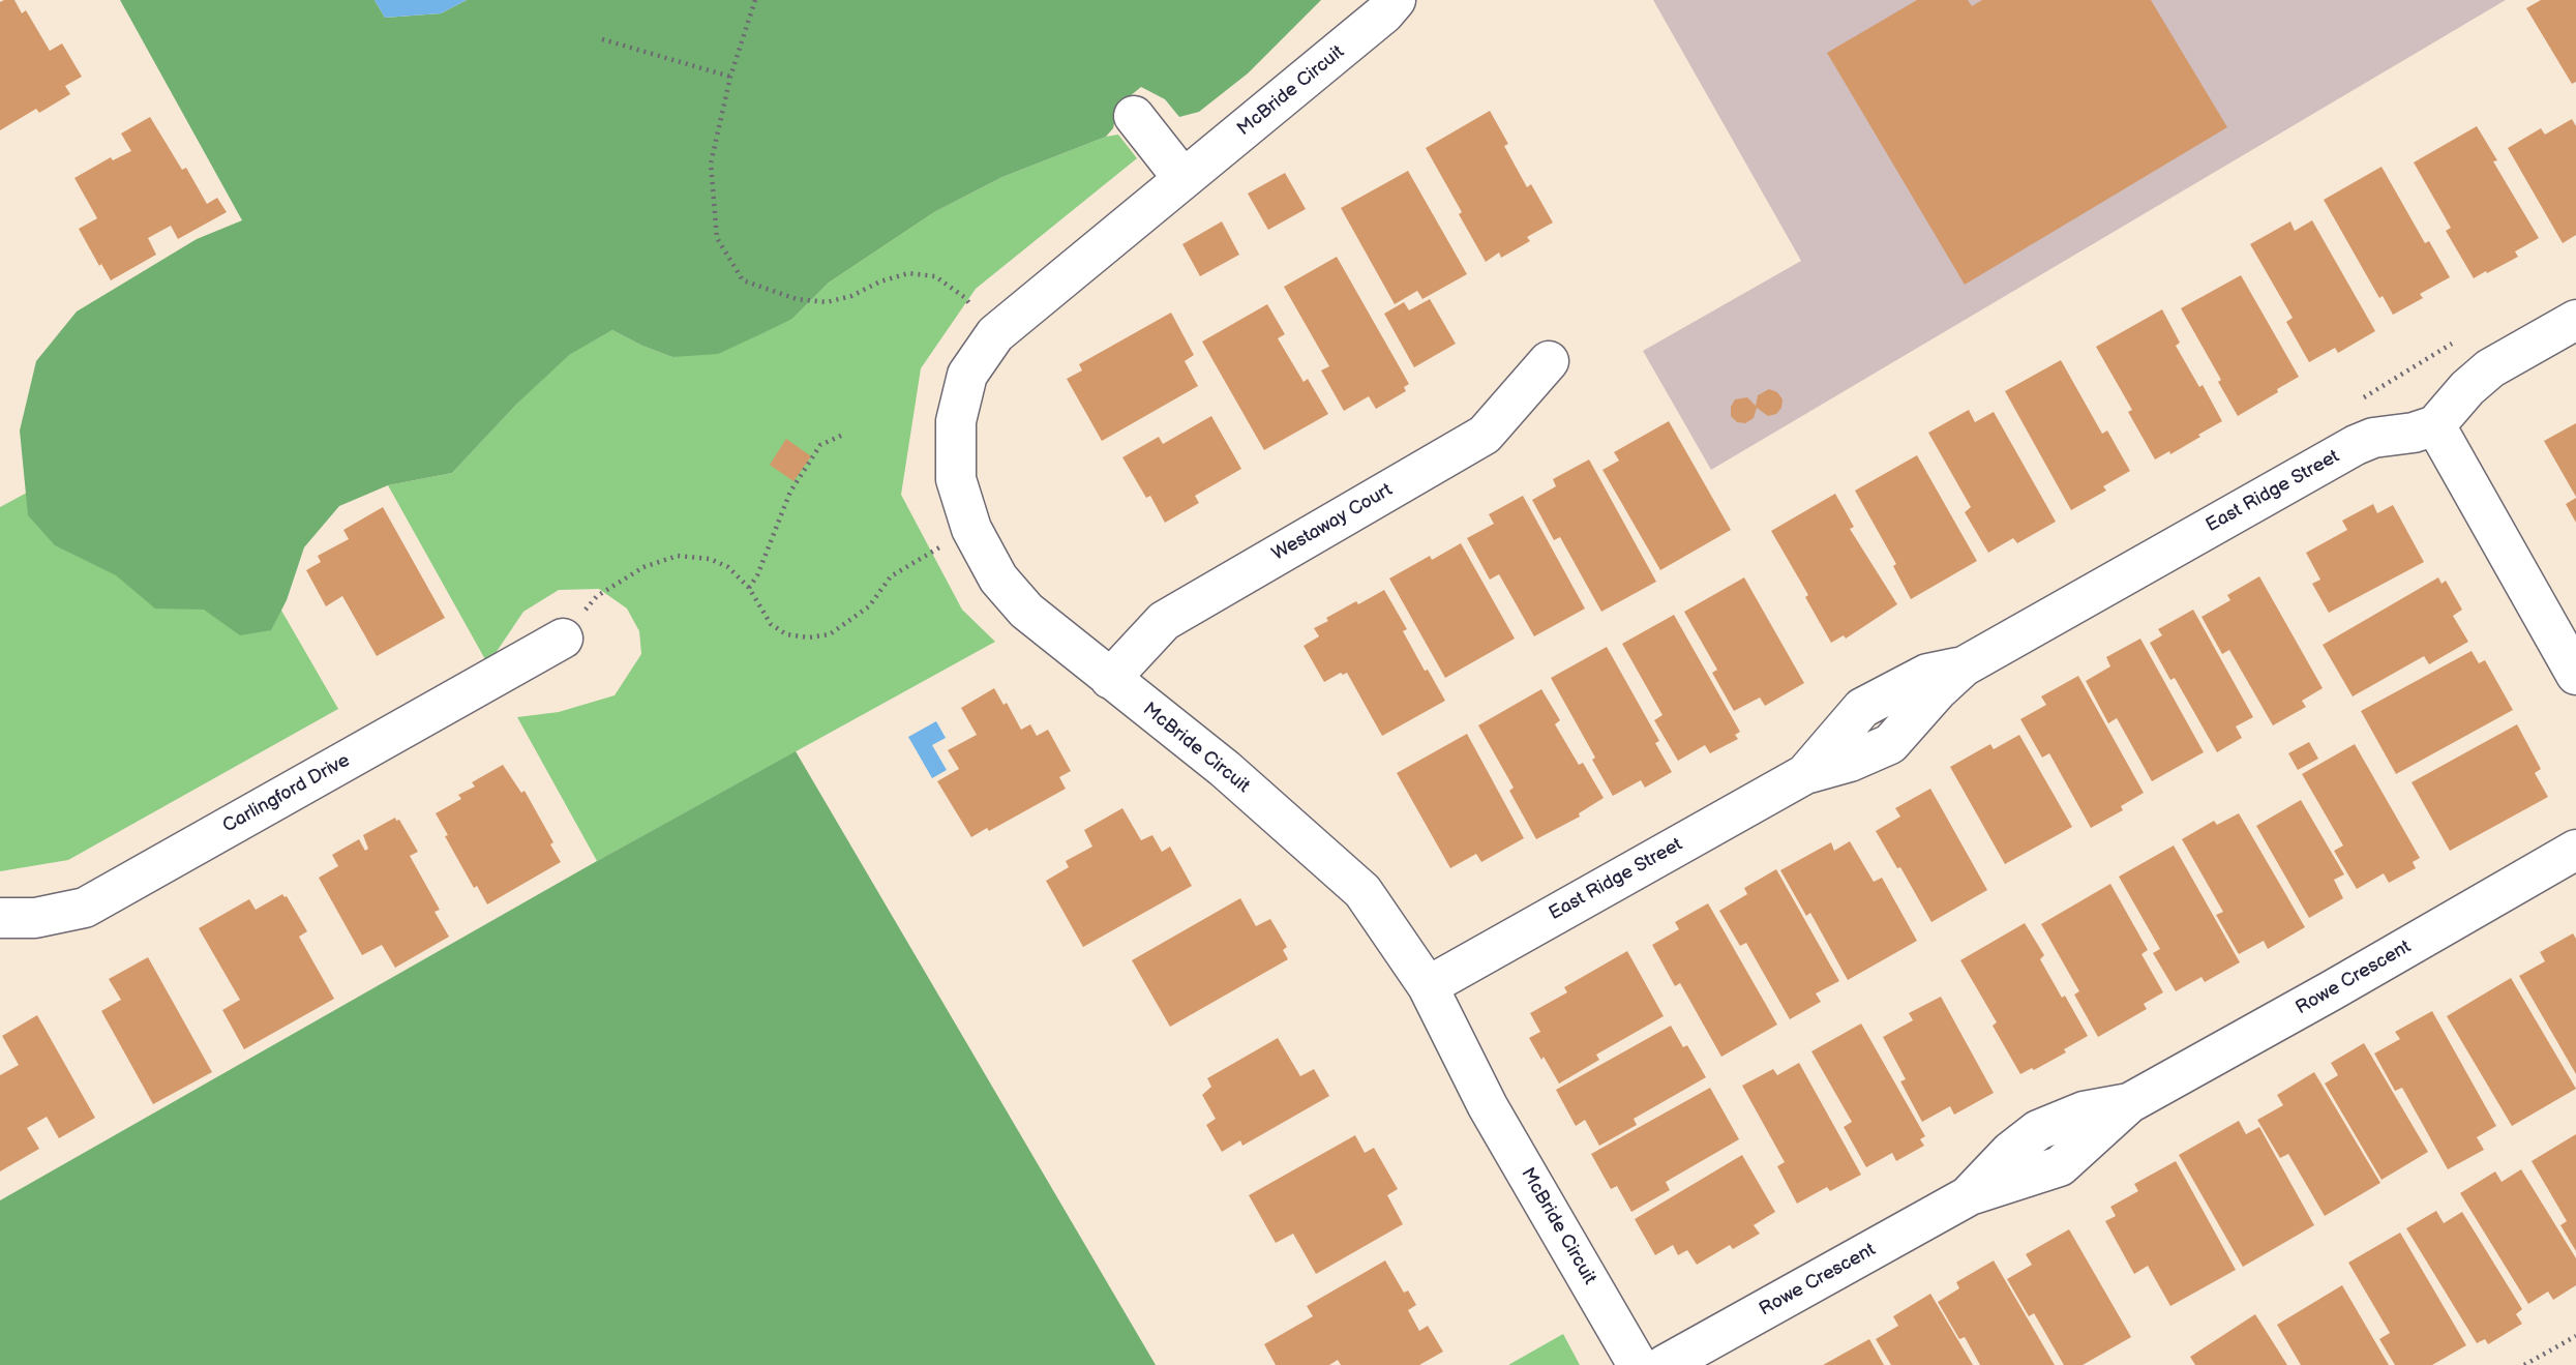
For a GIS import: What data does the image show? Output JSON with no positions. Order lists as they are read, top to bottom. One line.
{"streets":{"street":["McBride Circuit","East Ridge Street","Westaway Court","Carlingford Drive","Rowe Crescent"]},"crossings":[["McBride Circuit","East Ridge Street"],["McBride Circuit","Westaway Court"]]}
